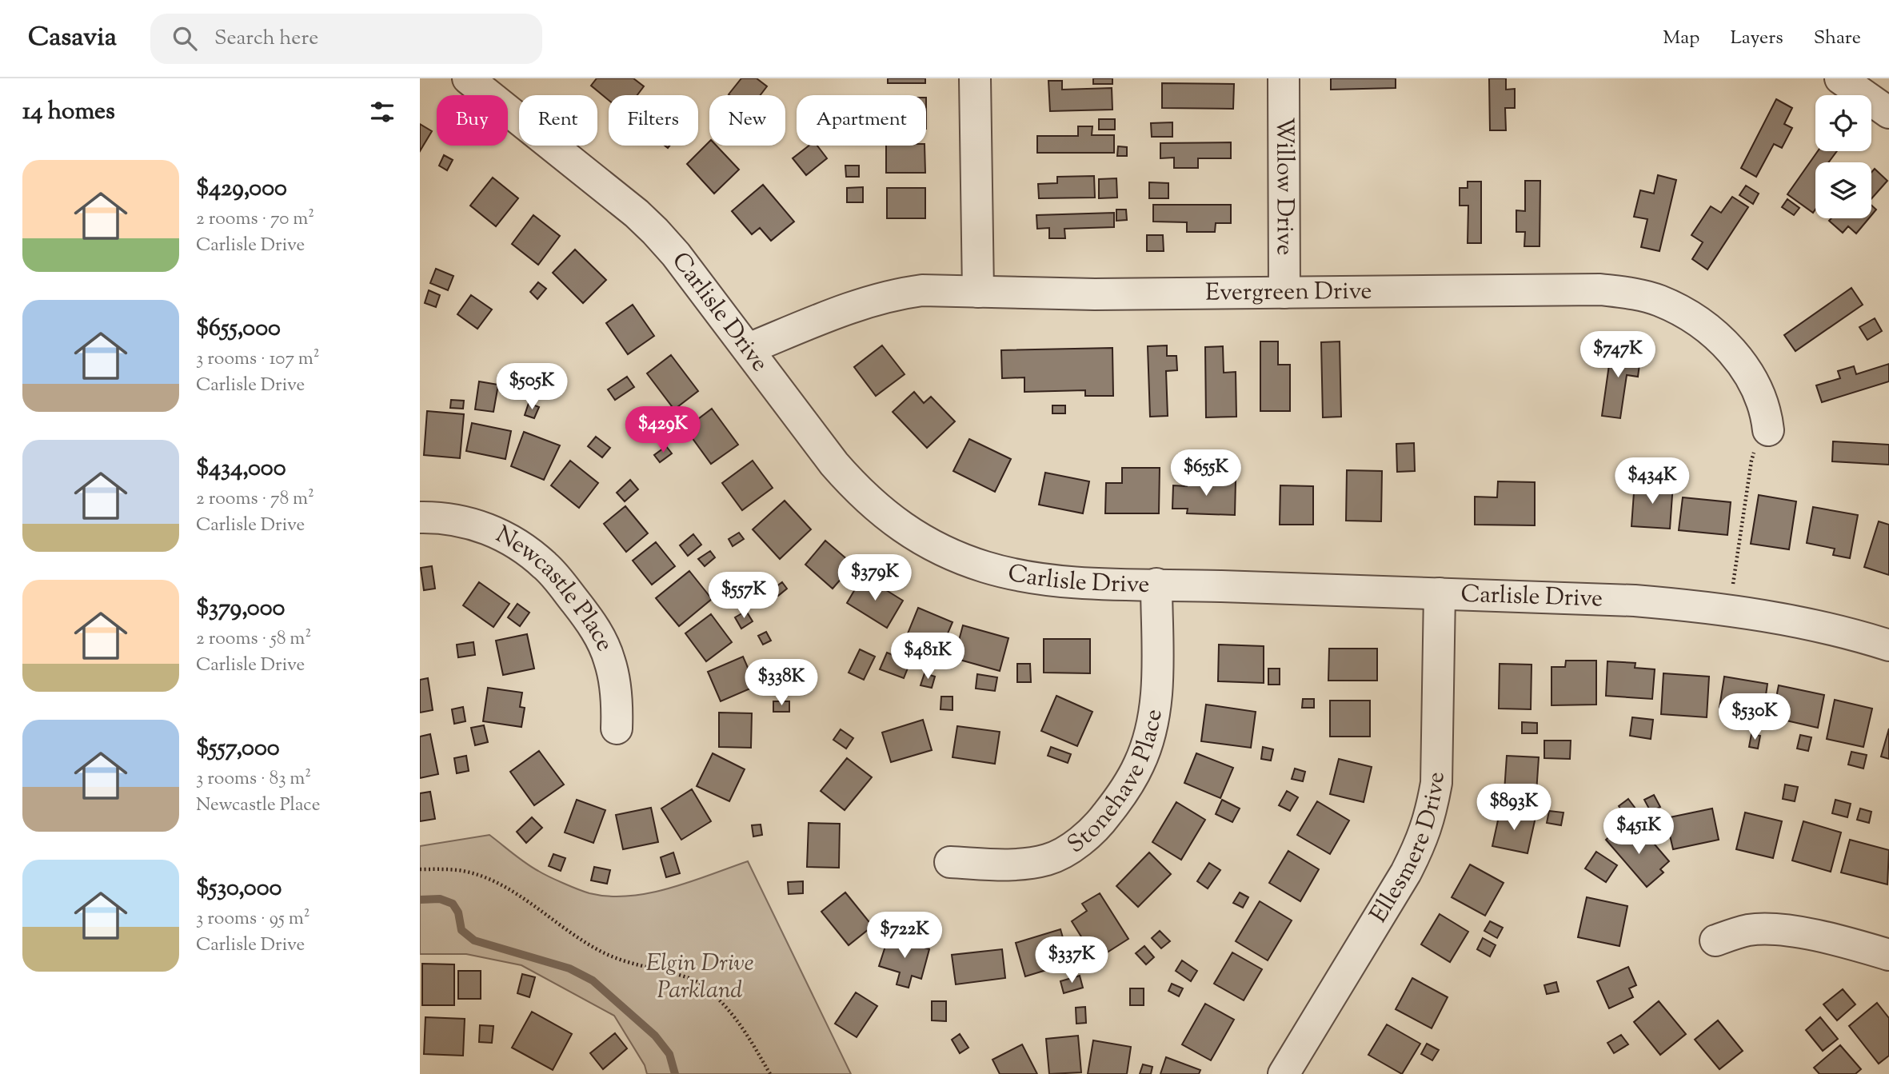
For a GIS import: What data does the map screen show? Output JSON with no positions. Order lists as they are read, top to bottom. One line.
{"streets":{"street":["Willow Drive","Evergreen Drive","Carlisle Drive","Newcastle Place","Stonehave Place","Ellesmere Drive"]},"crossings":[["Willow Drive","Evergreen Drive"],["Evergreen Drive","Carlisle Drive"],["Carlisle Drive","Stonehave Place"],["Carlisle Drive","Ellesmere Drive"]],"parks":["Elgin Drive Parkland"],"page":{"header":"Casavia","search":"Search here","nav":["Map","Layers","Share"],"heading":"14 homes","chip":["Buy","Rent","Filters","New","Apartment"],"list":[{"name":"$429,000","note":"2 rooms · 70 m² · Carlisle Drive"},{"name":"$655,000","note":"3 rooms · 107 m² · Carlisle Drive"},{"name":"$434,000","note":"2 rooms · 78 m² · Carlisle Drive"},{"name":"$379,000","note":"2 rooms · 58 m² · Carlisle Drive"},{"name":"$557,000","note":"3 rooms · 83 m² · Newcastle Place"},{"name":"$530,000","note":"3 rooms · 95 m² · Carlisle Drive"}],"price":["$747K","$505K","$429K","$655K","$434K","$379K","$557K","$481K","$338K","$530K","$893K","$451K","$722K","$337K"]}}
